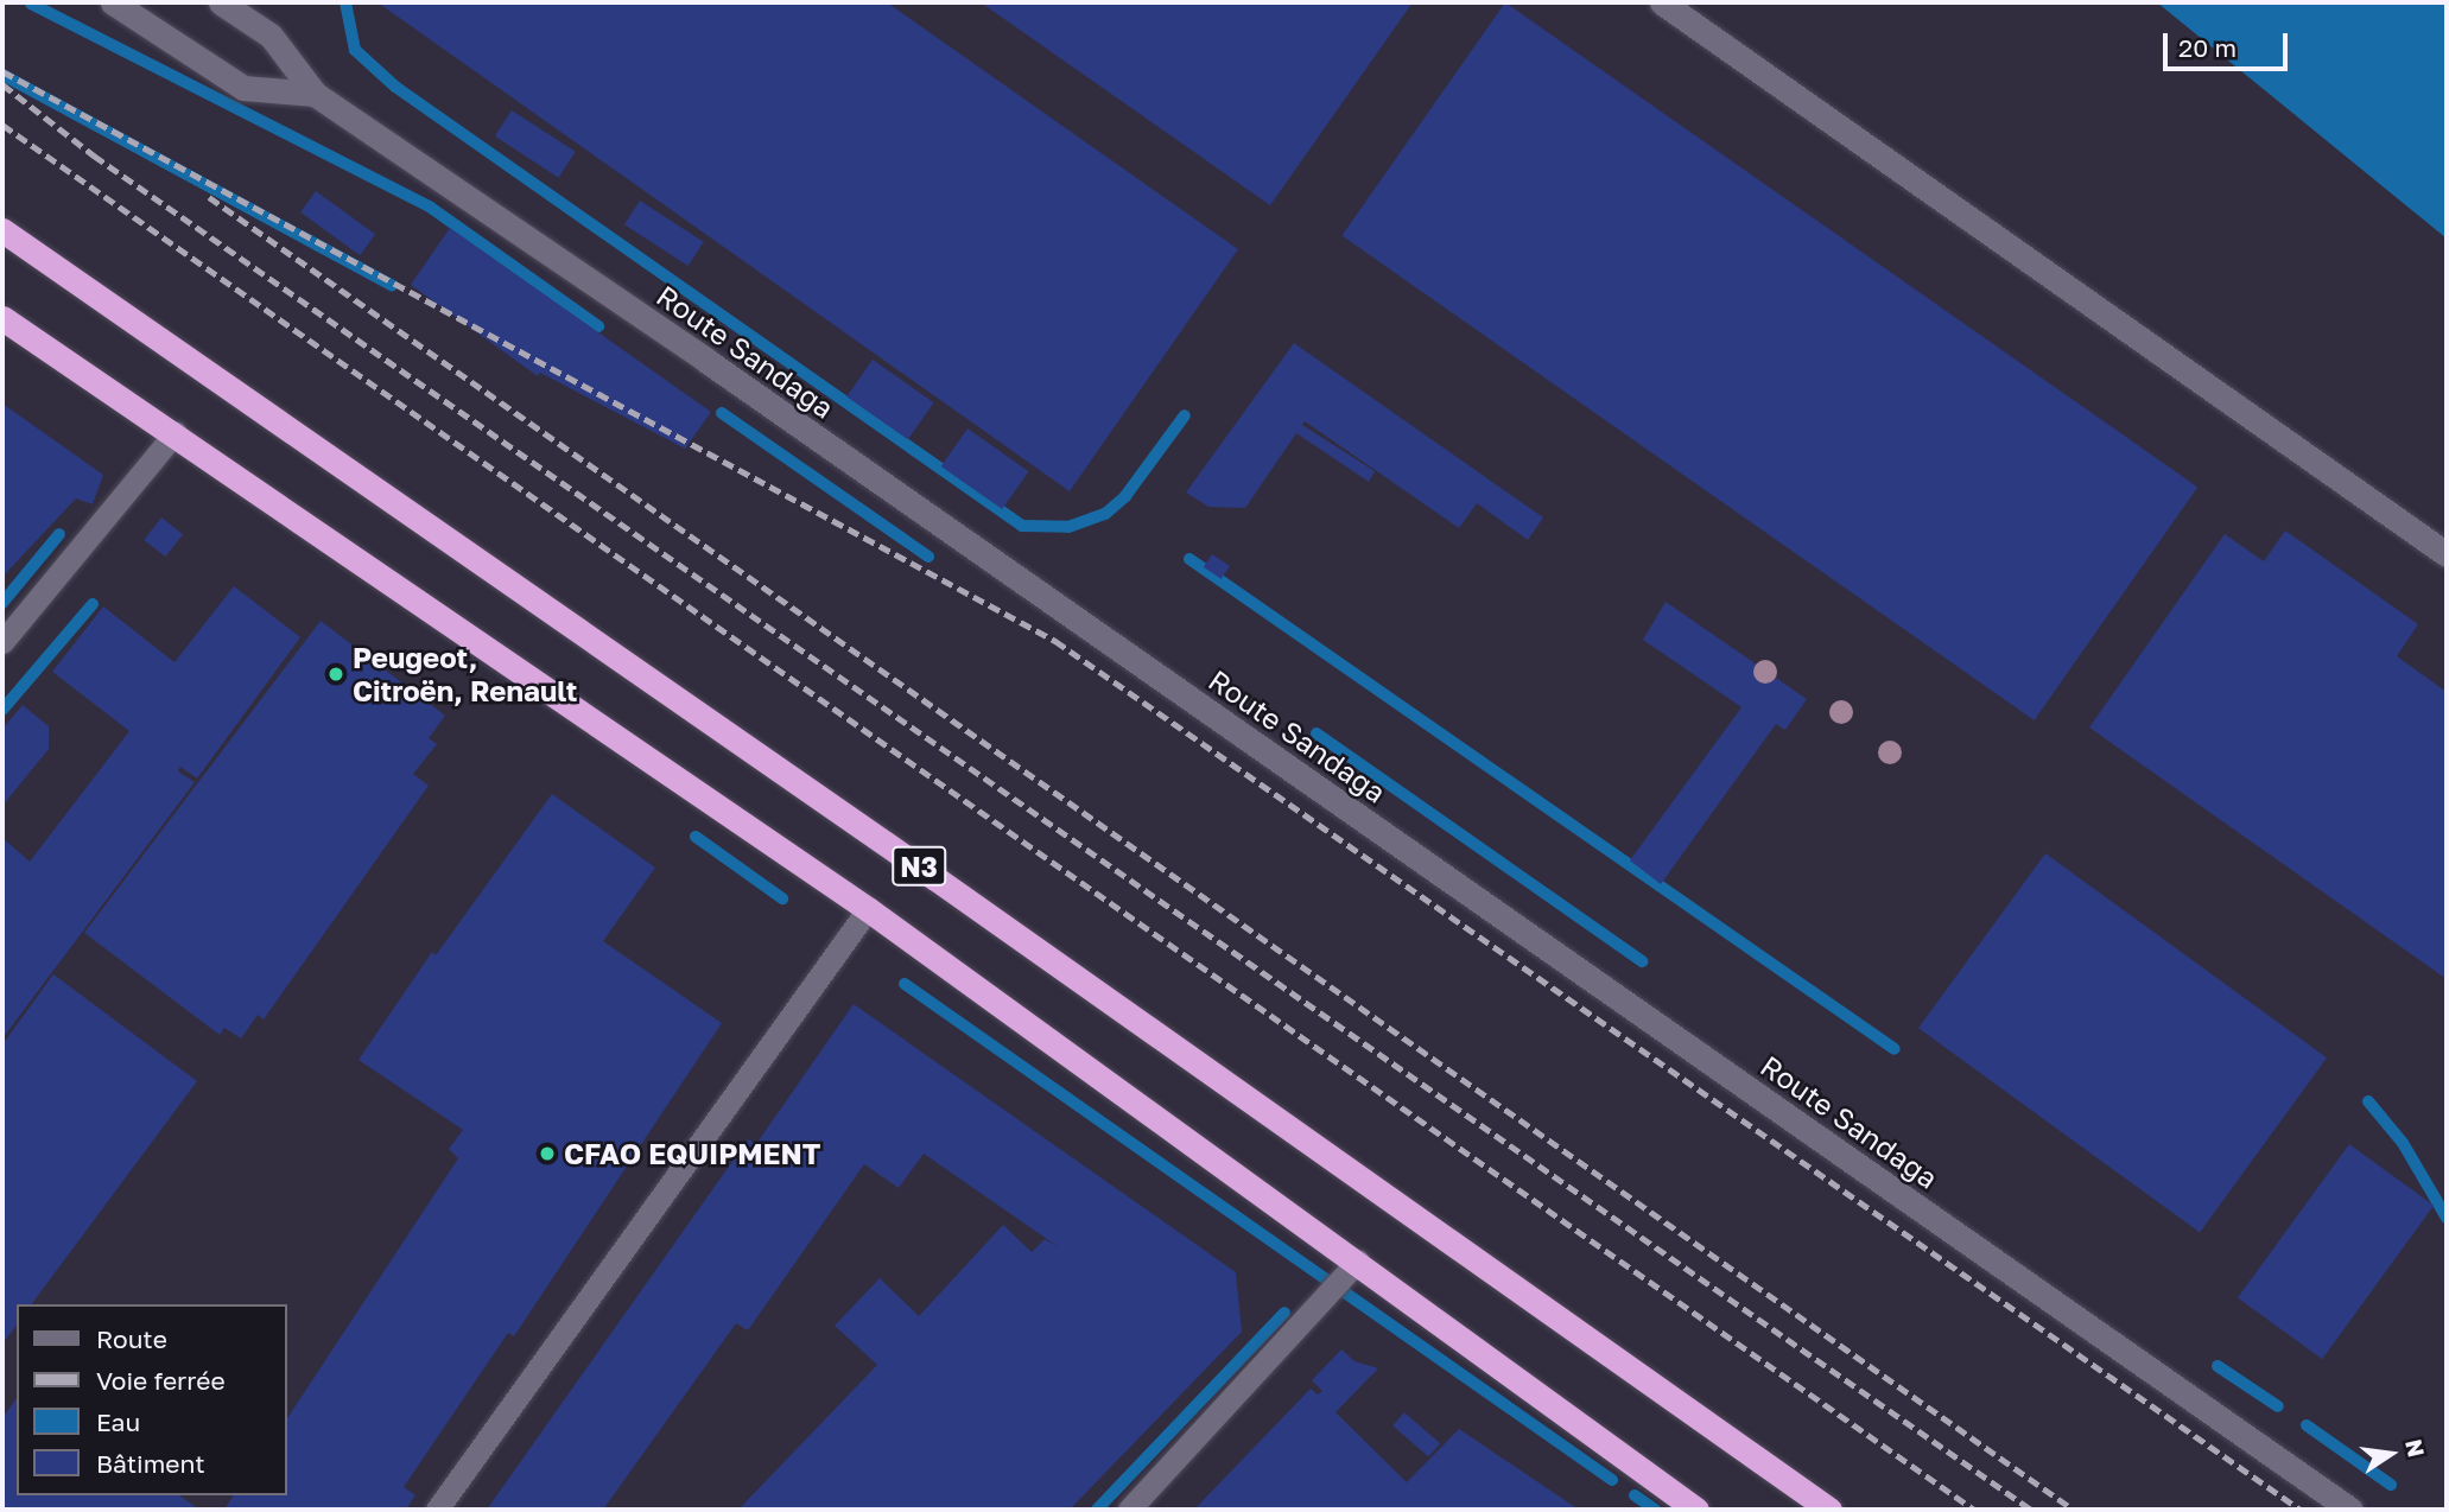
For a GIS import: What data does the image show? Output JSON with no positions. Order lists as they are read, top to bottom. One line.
{"streets":{"highway":["N3"],"street":["Route Sandaga"]},"places":["Peugeot, Citroën, Renault","CFAO EQUIPMENT"],"legend":["Route","Voie ferrée","Eau","Bâtiment"],"scale_bar":"20 m","north":"right"}
